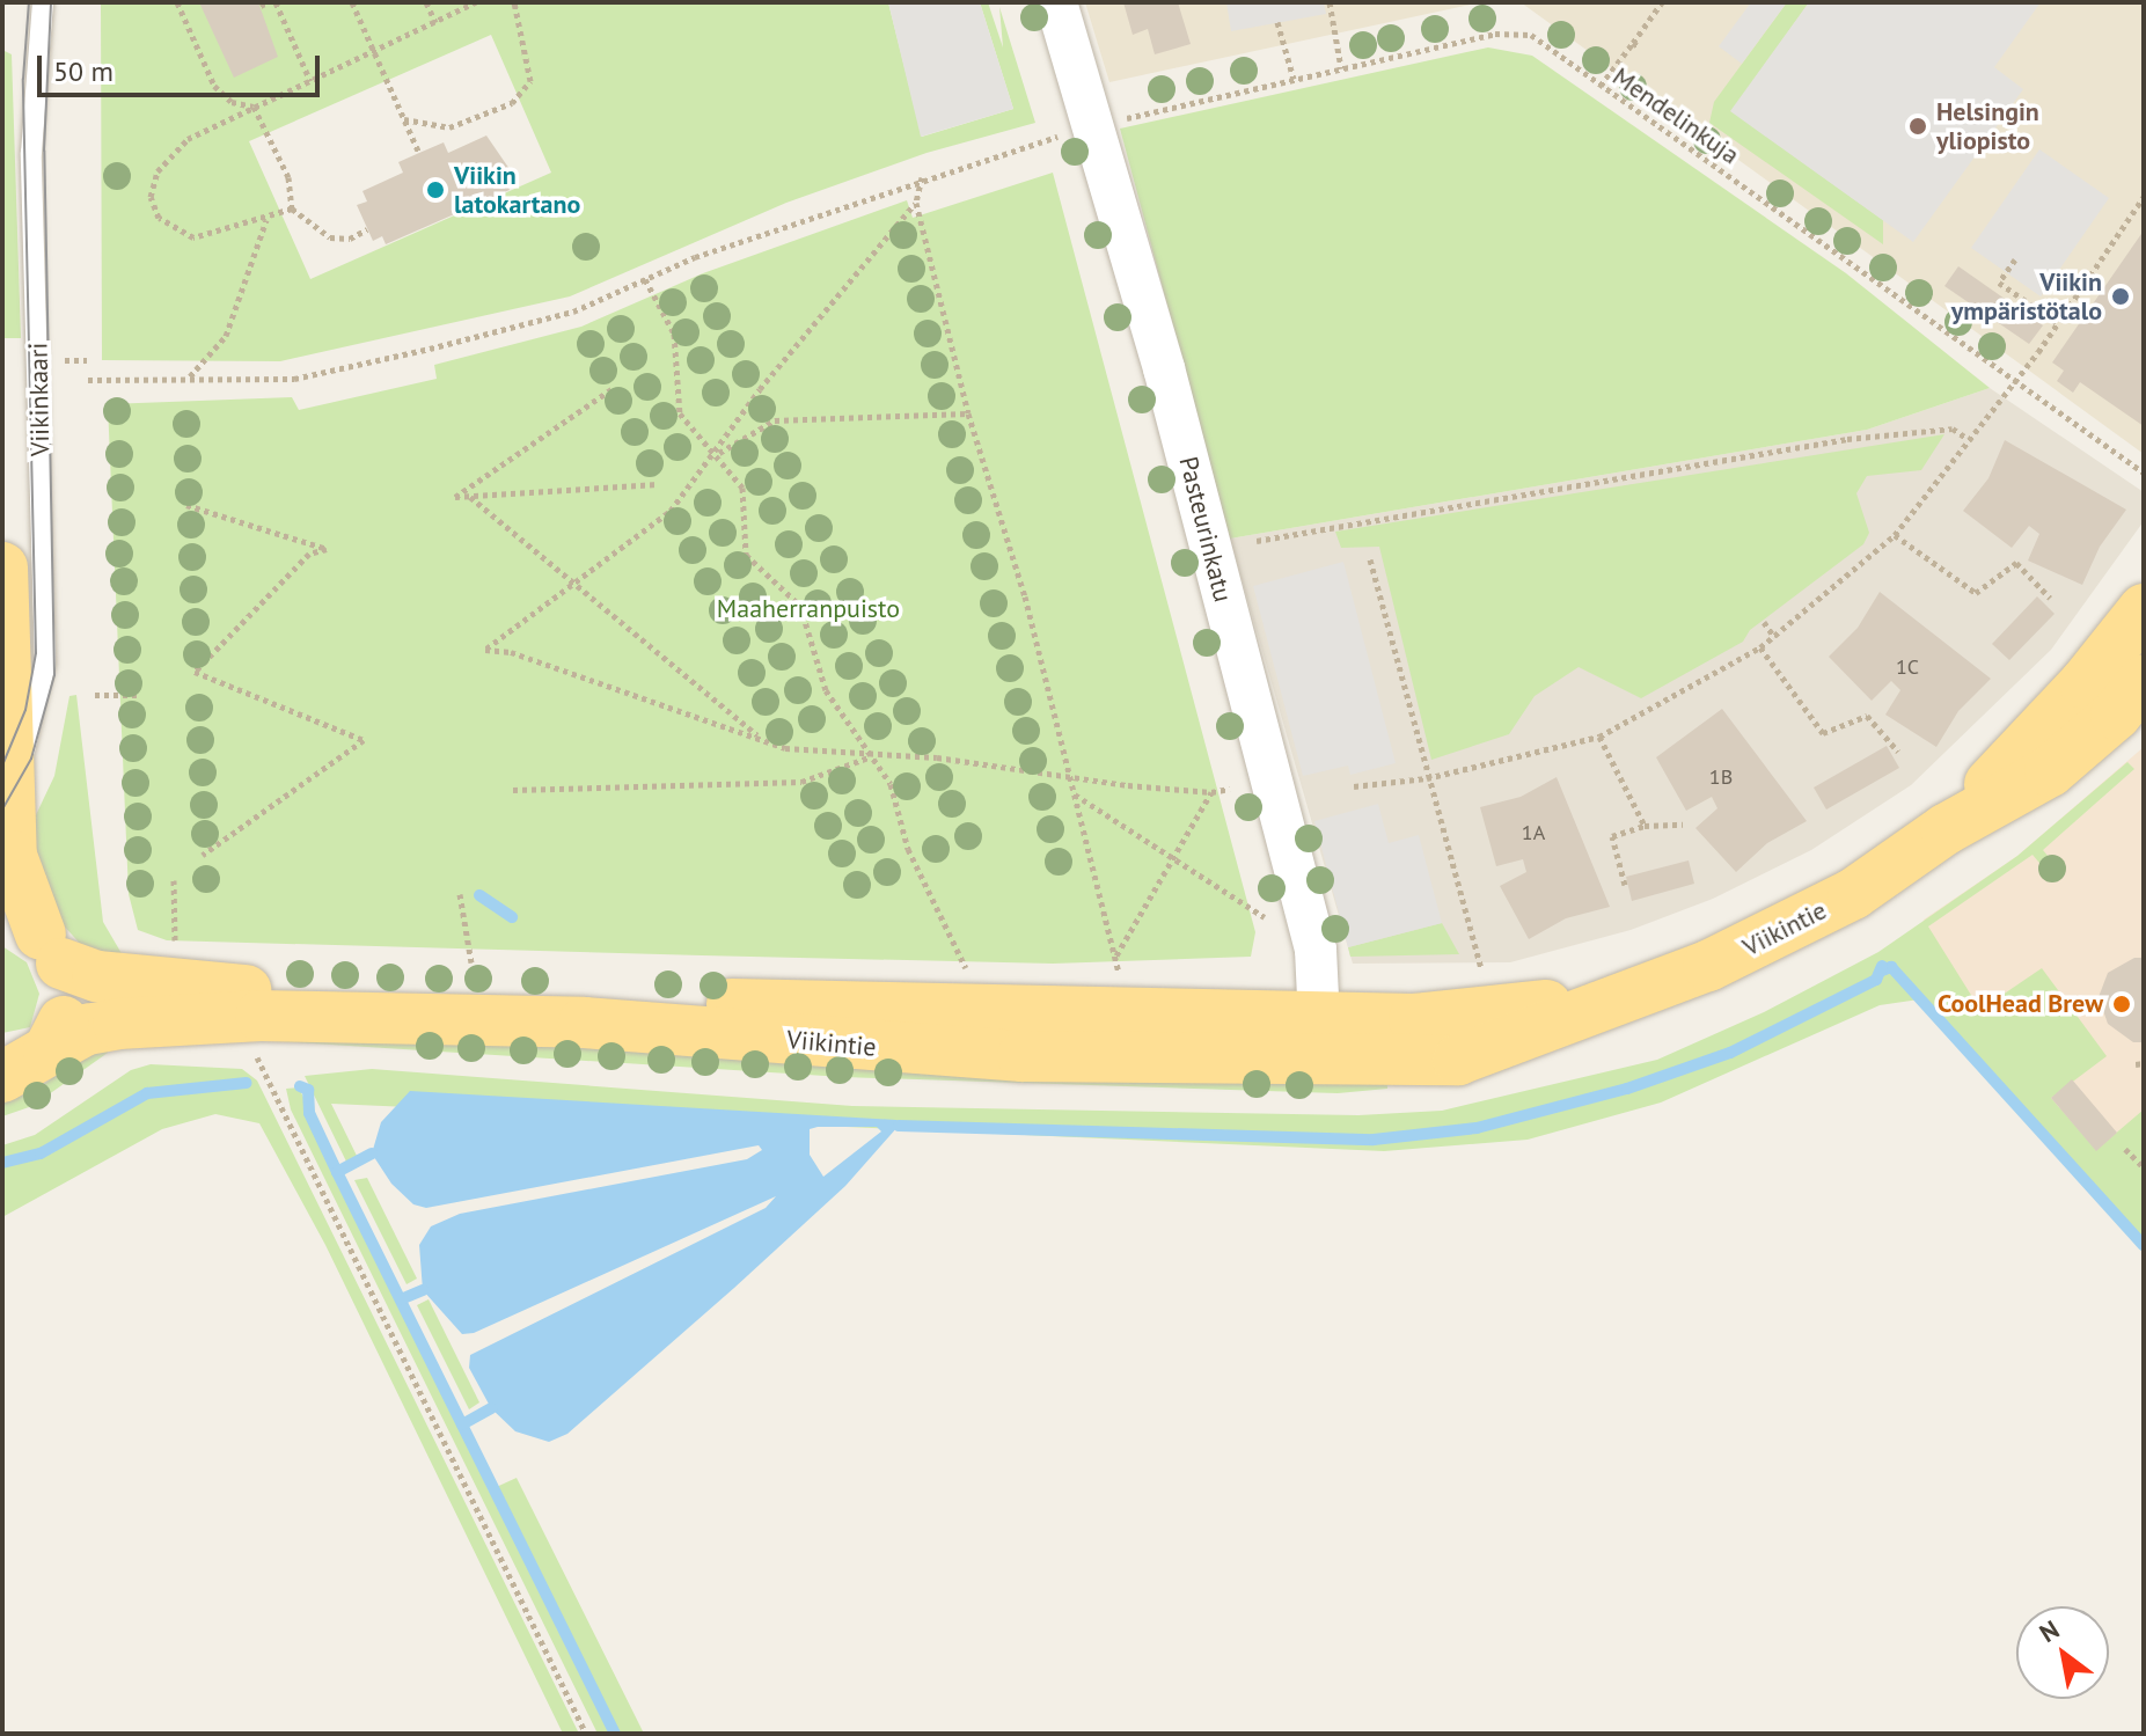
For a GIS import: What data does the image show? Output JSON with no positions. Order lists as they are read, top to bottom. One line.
{"streets":{"main road":["Viikintie"],"street":["Pasteurinkatu"],"lane":["Viikinkaari"],"path":["Mendelinkuja"]},"crossings":[["Pasteurinkatu","Viikintie"]],"parks":["Maaherranpuisto"],"places":["Helsingin yliopisto","Viikin latokartano","Viikin ympäristötalo","CoolHead Brew"],"house_numbers":["1C","1B","1A"],"scale_bar":"50 m","north":"top left"}
